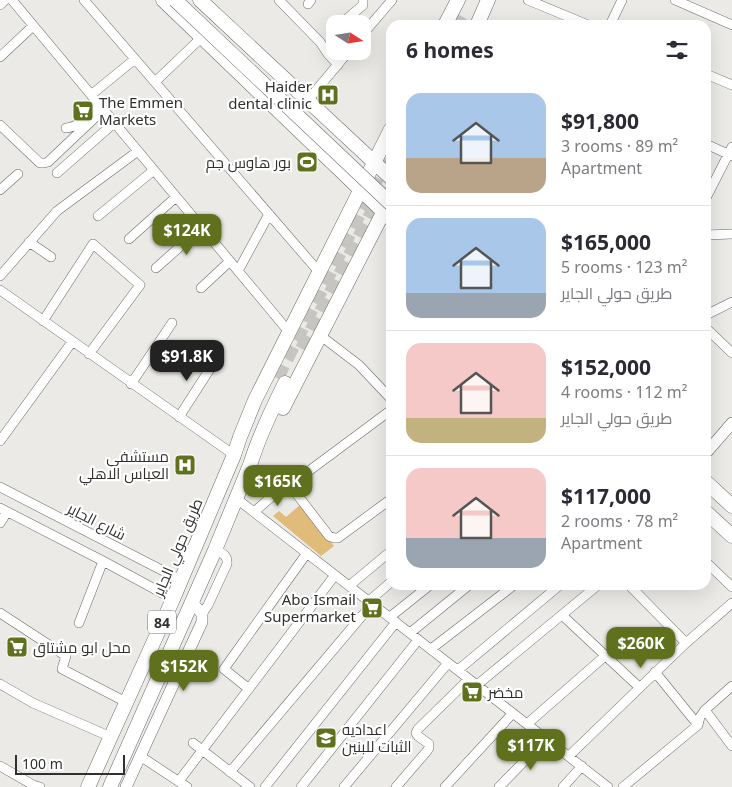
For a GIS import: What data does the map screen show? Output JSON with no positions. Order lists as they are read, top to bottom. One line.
{"streets":{"highway":["طريق حولي الجاير","84"],"street":["شارع الجاير"]},"crossings":[["شارع الجاير","طريق حولي الجاير"],["طريق حولي الجاير","84"]],"places":{"hospital":["Haider dental clinic","مستشفى العباس الاهلي"],"supermarket":["The Emmen Markets","Abo Ismail Supermarket","محل ابو مشتاق","مخضر"],"sports":["بور هاوس جم"],"school or university":["اعداديه الثبات للبنين"]},"scale_bar":"100 m","north":"right","page":{"heading":"6 homes","list":[{"name":"$91,800","note":"3 rooms · 89 m² · Apartment"},{"name":"$165,000","note":"5 rooms · 123 m² · طريق حولي الجاير"},{"name":"$152,000","note":"4 rooms · 112 m² · طريق حولي الجاير"},{"name":"$117,000","note":"2 rooms · 78 m² · Apartment"}],"price":["$124K","$91.8K","$165K","$260K","$152K","$117K"],"scale":"100 m"}}
